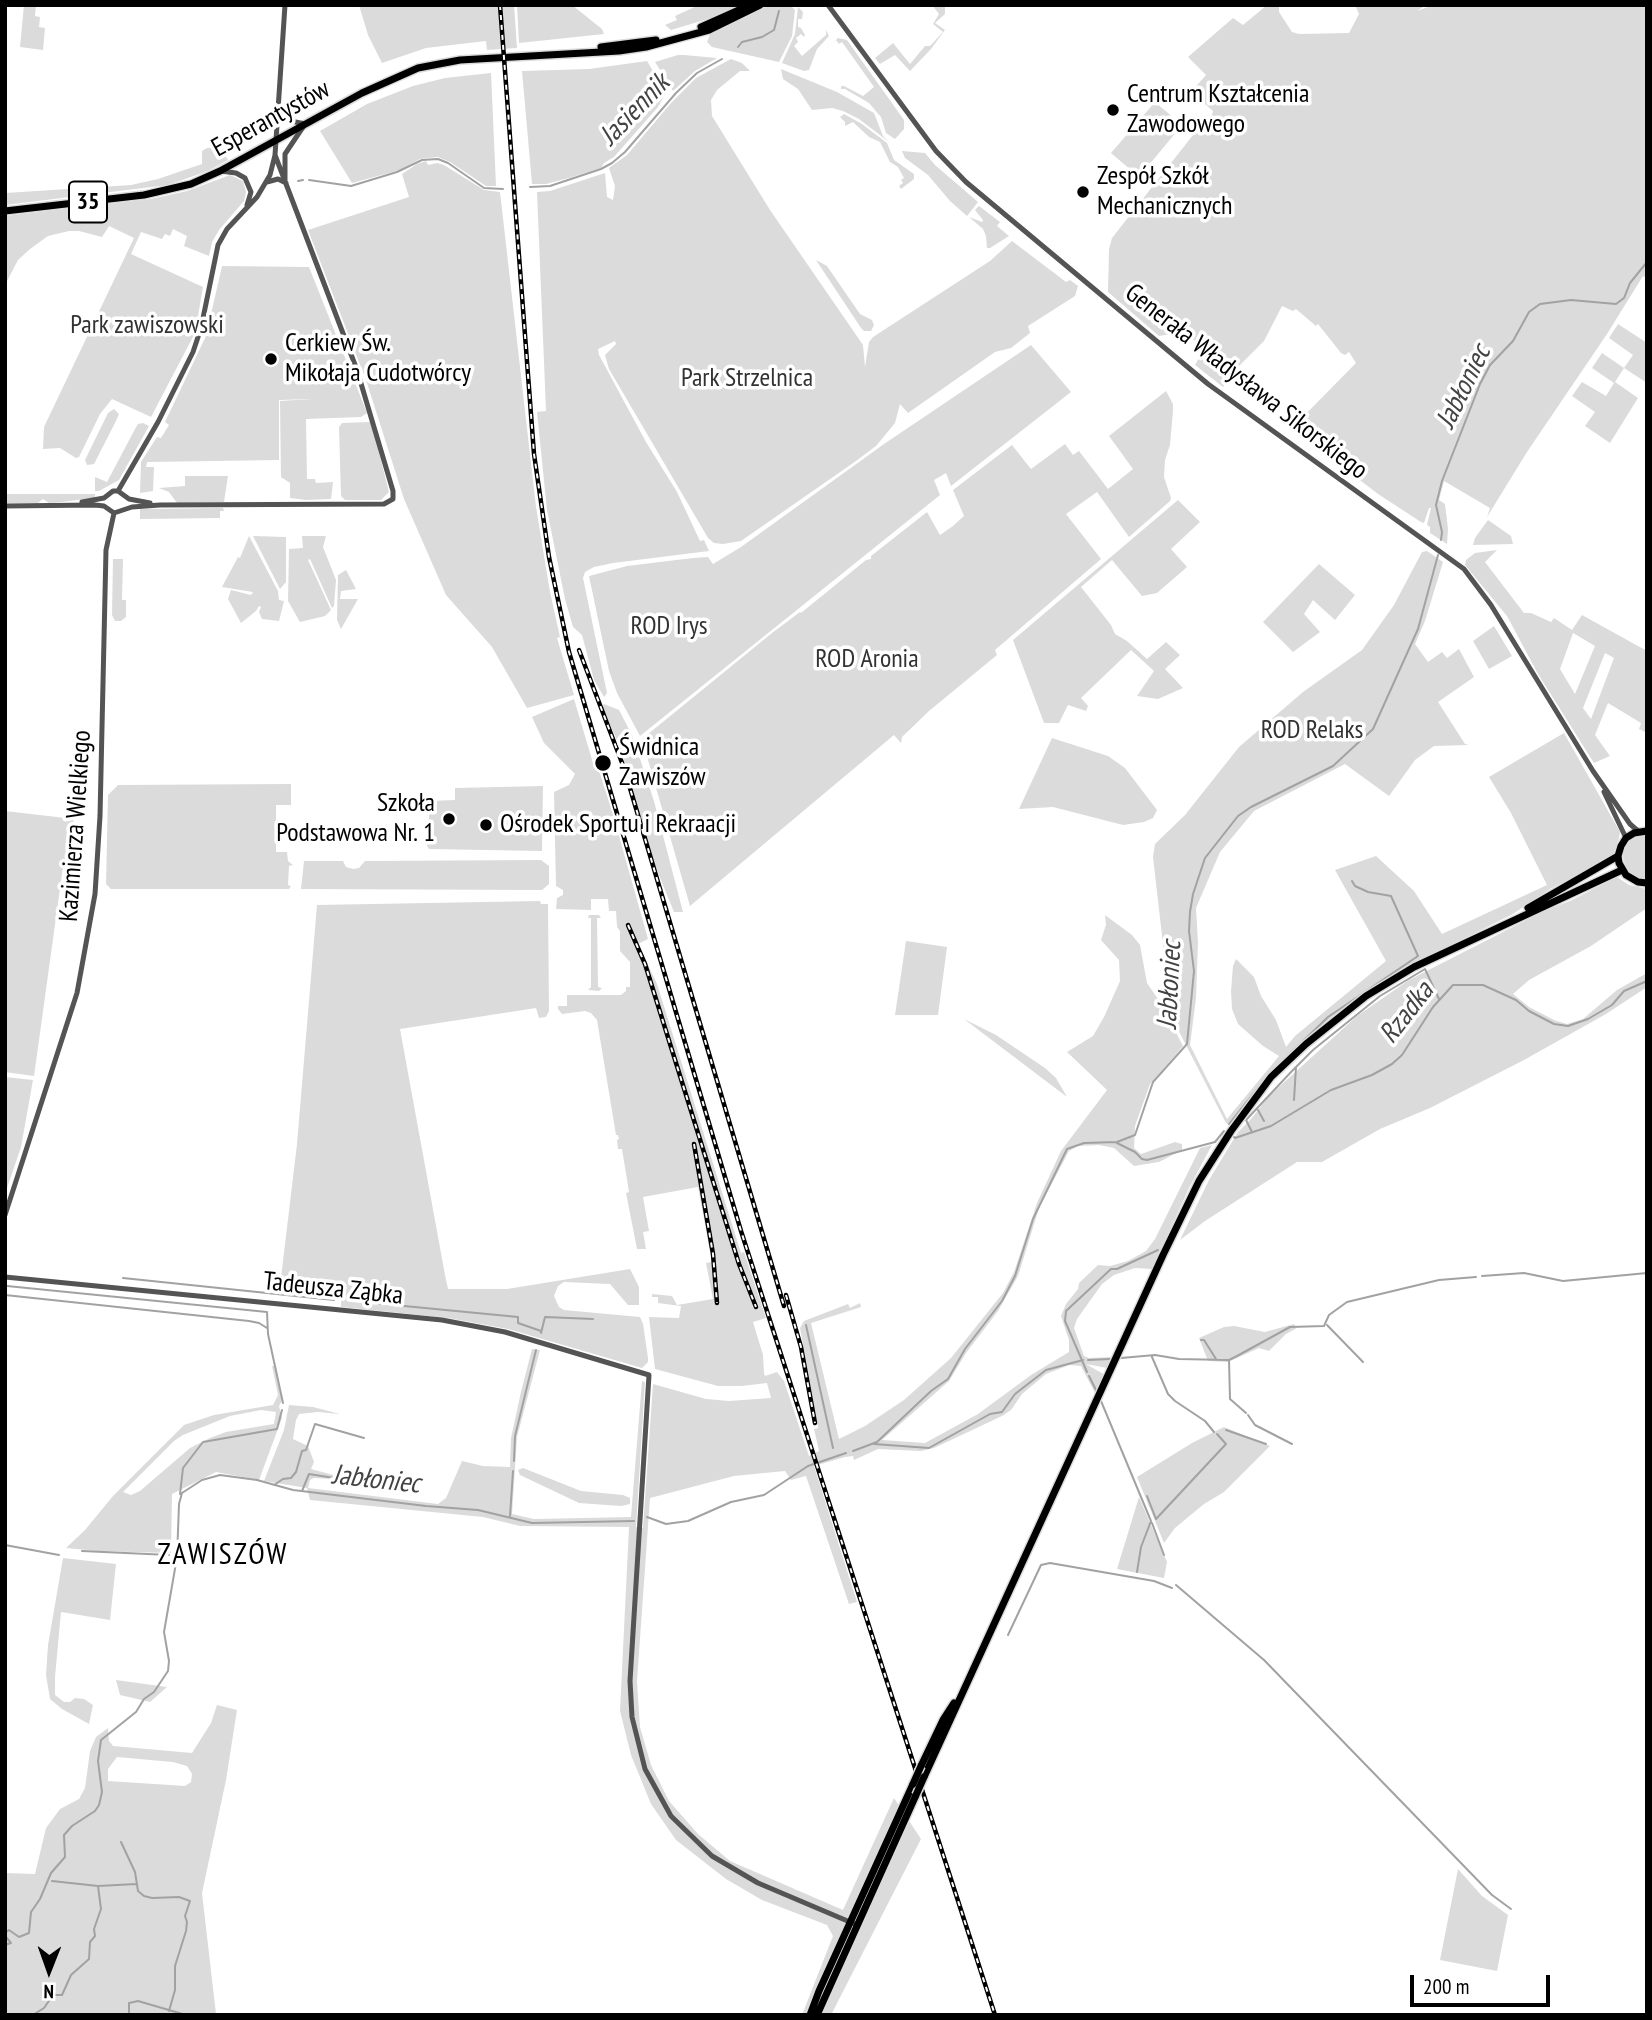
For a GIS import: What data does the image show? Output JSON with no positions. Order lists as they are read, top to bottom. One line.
{"streets":{"main road":["Esperantystów","35"],"street":["Generała Władysława Sikorskiego","Kazimierza Wielkiego","Tadeusza Ząbka"]},"districts":["ZAWISZÓW"],"water":["Jasiennik","Jabłoniec","Rzadka"],"parks":["Park zawiszowski","Park Strzelnica","ROD Irys","ROD Aronia","ROD Relaks"],"places":["Centrum Kształcenia Zawodowego","Zespół Szkół Mechanicznych","Cerkiew Św. Mikołaja Cudotwórcy","Świdnica Zawiszów","Szkoła Podstawowa Nr. 1","Ośrodek Sportu i Rekraacji"],"scale_bar":"200 m","north":"bottom"}
